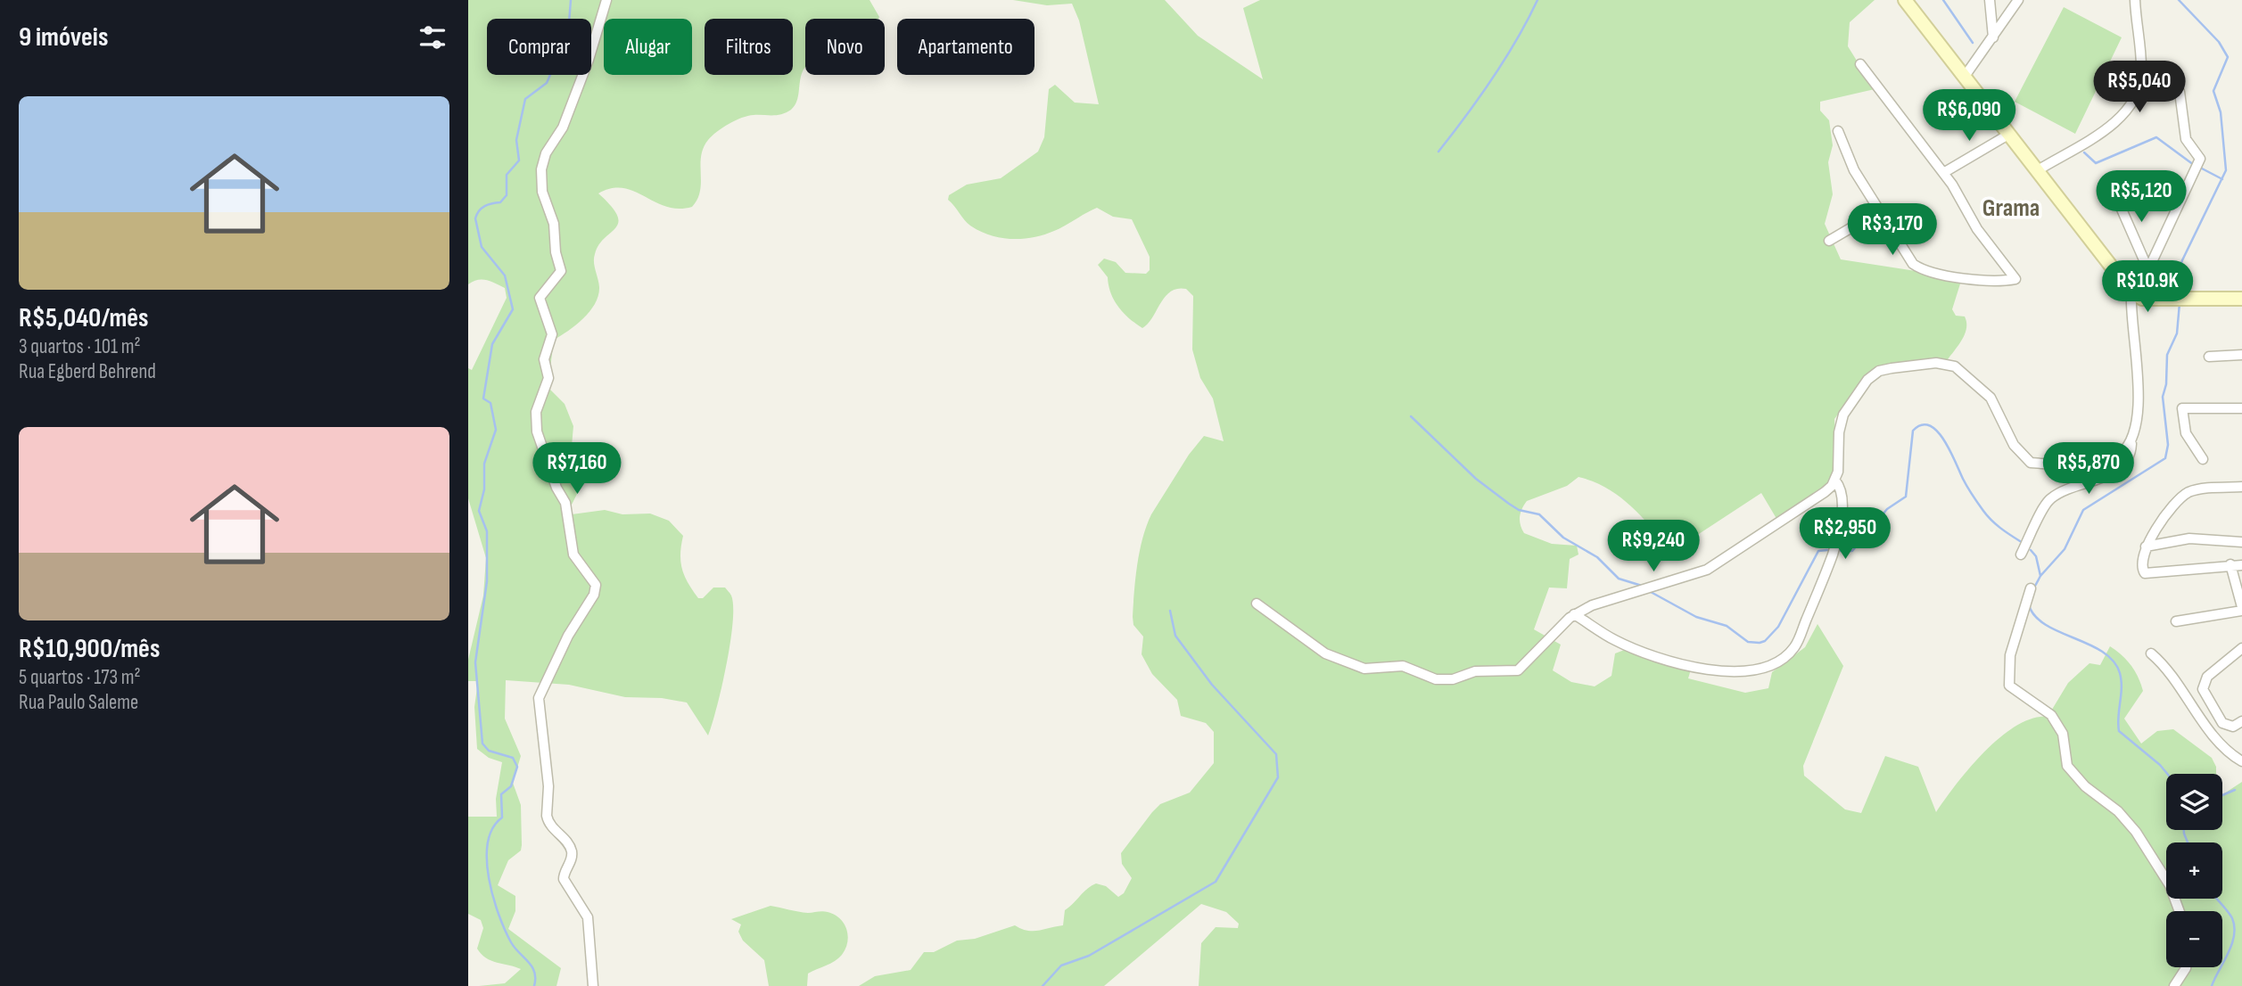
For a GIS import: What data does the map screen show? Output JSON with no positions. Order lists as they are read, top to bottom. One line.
{"districts":["Grama"],"page":{"heading":"9 imóveis","chip":["Comprar","Alugar","Filtros","Novo","Apartamento"],"price":["R$5,040","R$6,090","R$5,120","R$3,170","R$10.9K","R$7,160","R$5,870","R$2,950","R$9,240"],"list":[{"name":"R$5,040/mês","note":"3 quartos · 101 m² · Rua Egberd Behrend"},{"name":"R$10,900/mês","note":"5 quartos · 173 m² · Rua Paulo Saleme"}],"map_buttons":["+","−"]}}
